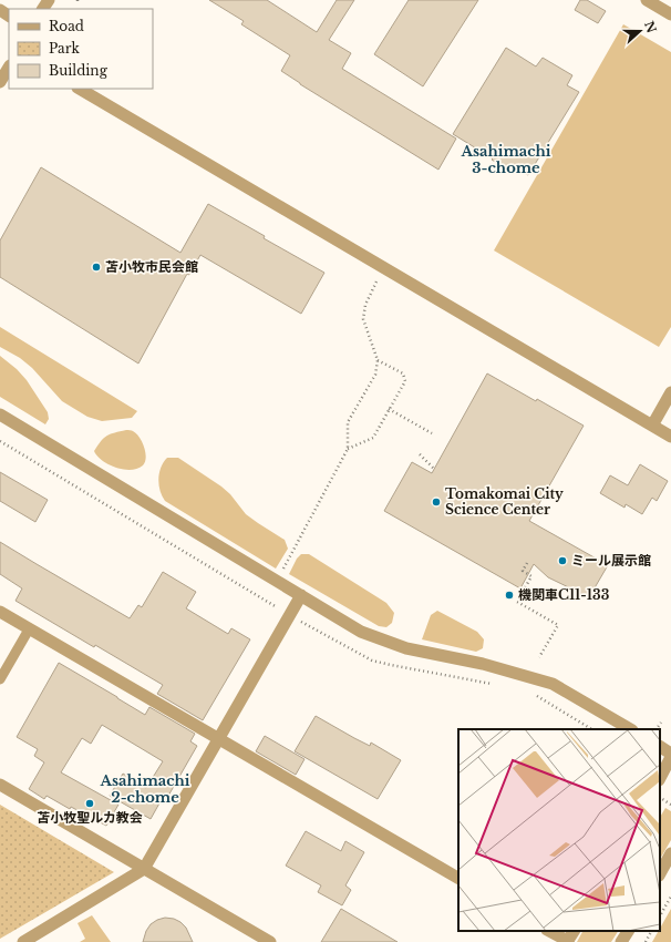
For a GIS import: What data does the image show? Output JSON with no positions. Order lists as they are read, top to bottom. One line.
{"districts":["Asahimachi 3-chome","Asahimachi 2-chome"],"places":["苫小牧市民会館","Tomakomai City Science Center","ミール展示館","機関車C11-133","苫小牧聖ルカ教会"],"legend":["Road","Park","Building"],"north":"right"}
